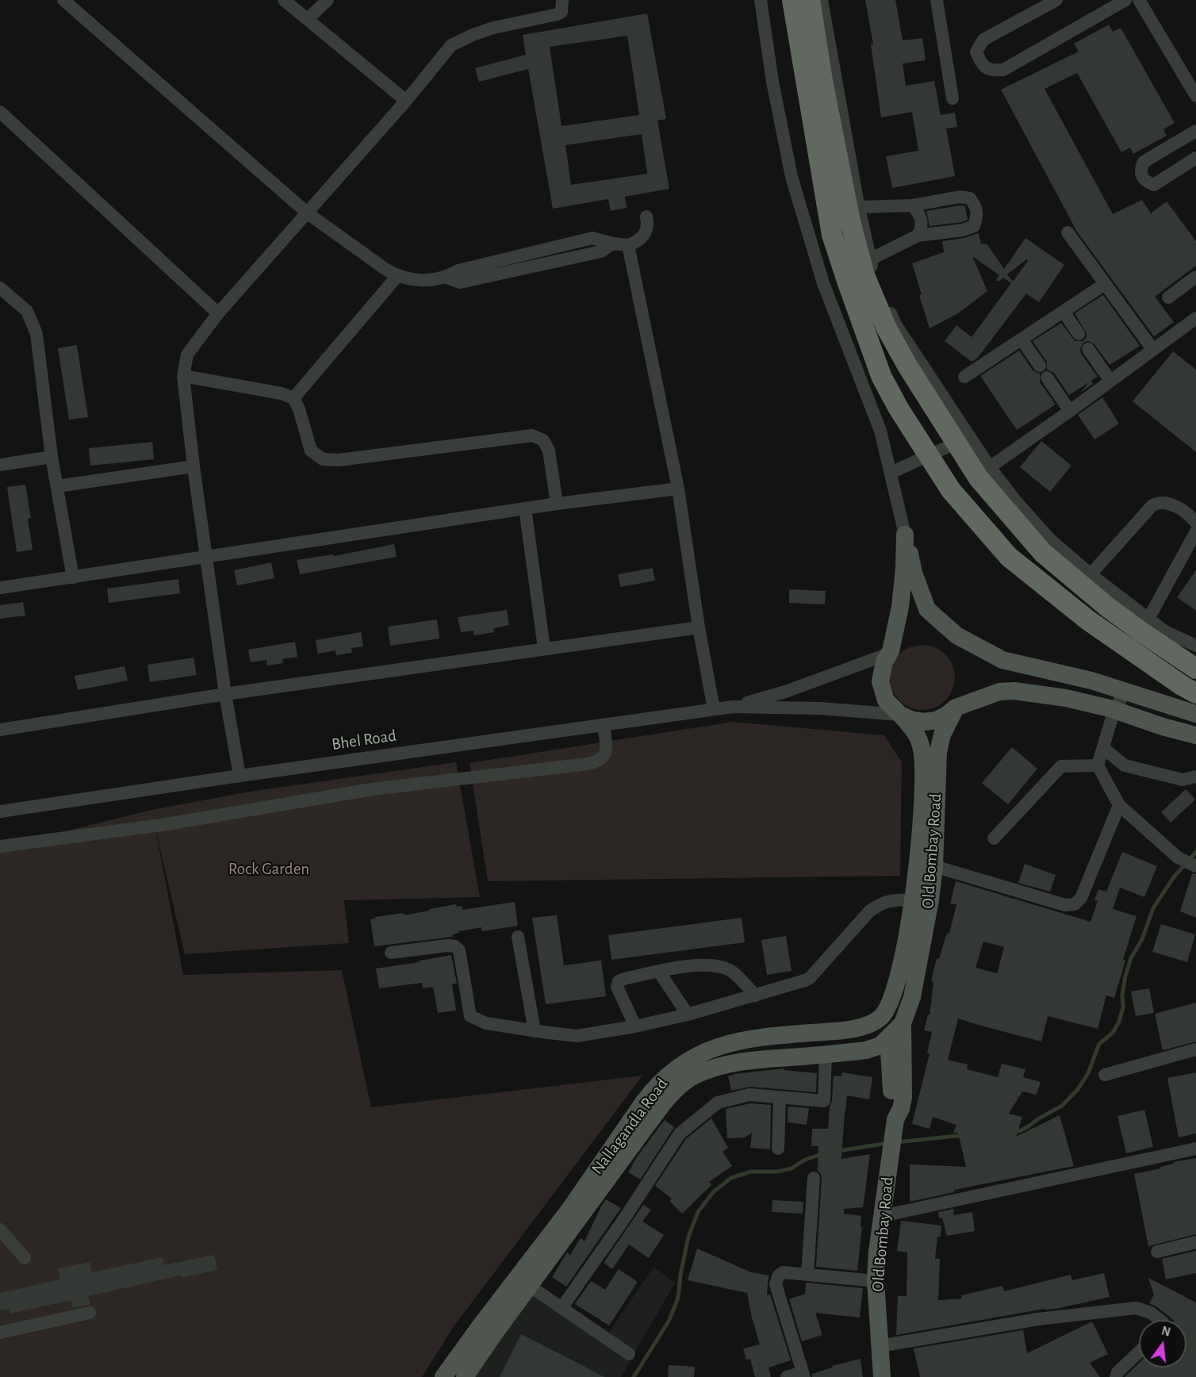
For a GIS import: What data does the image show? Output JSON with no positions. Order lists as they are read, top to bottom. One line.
{"streets":{"main road":["Old Bombay Road","Nallagandla Road"],"street":["Bhel Road"]},"crossings":[["Old Bombay Road","Nallagandla Road"]],"parks":["Rock Garden"],"north":"top"}
